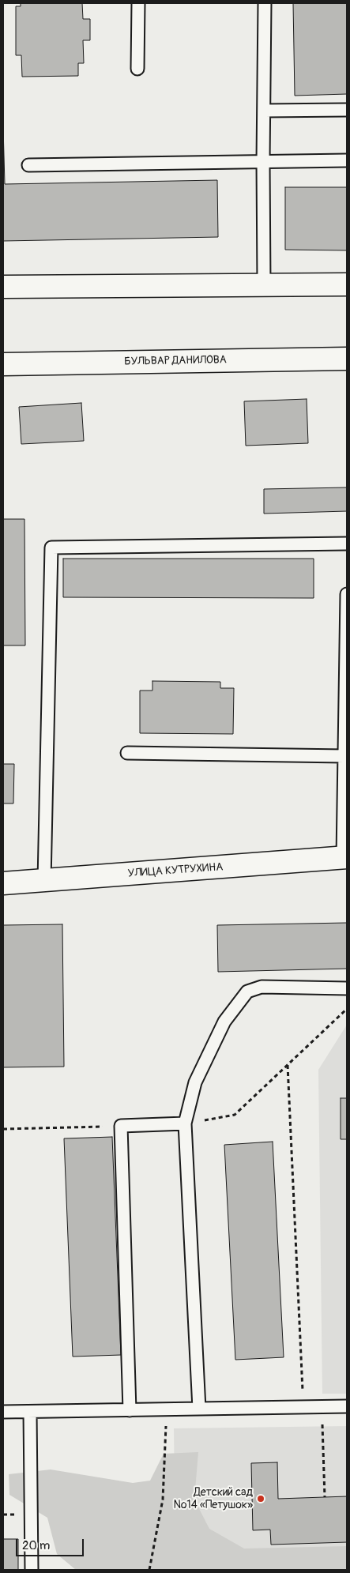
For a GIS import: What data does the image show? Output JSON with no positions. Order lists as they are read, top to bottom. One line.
{"streets":{"street":["БУЛЬВАР ДАНИЛОВА","УЛИЦА КУТРУХИНА"]},"places":["Детский сад №14 «Петушок»"],"scale_bar":"20 m"}
